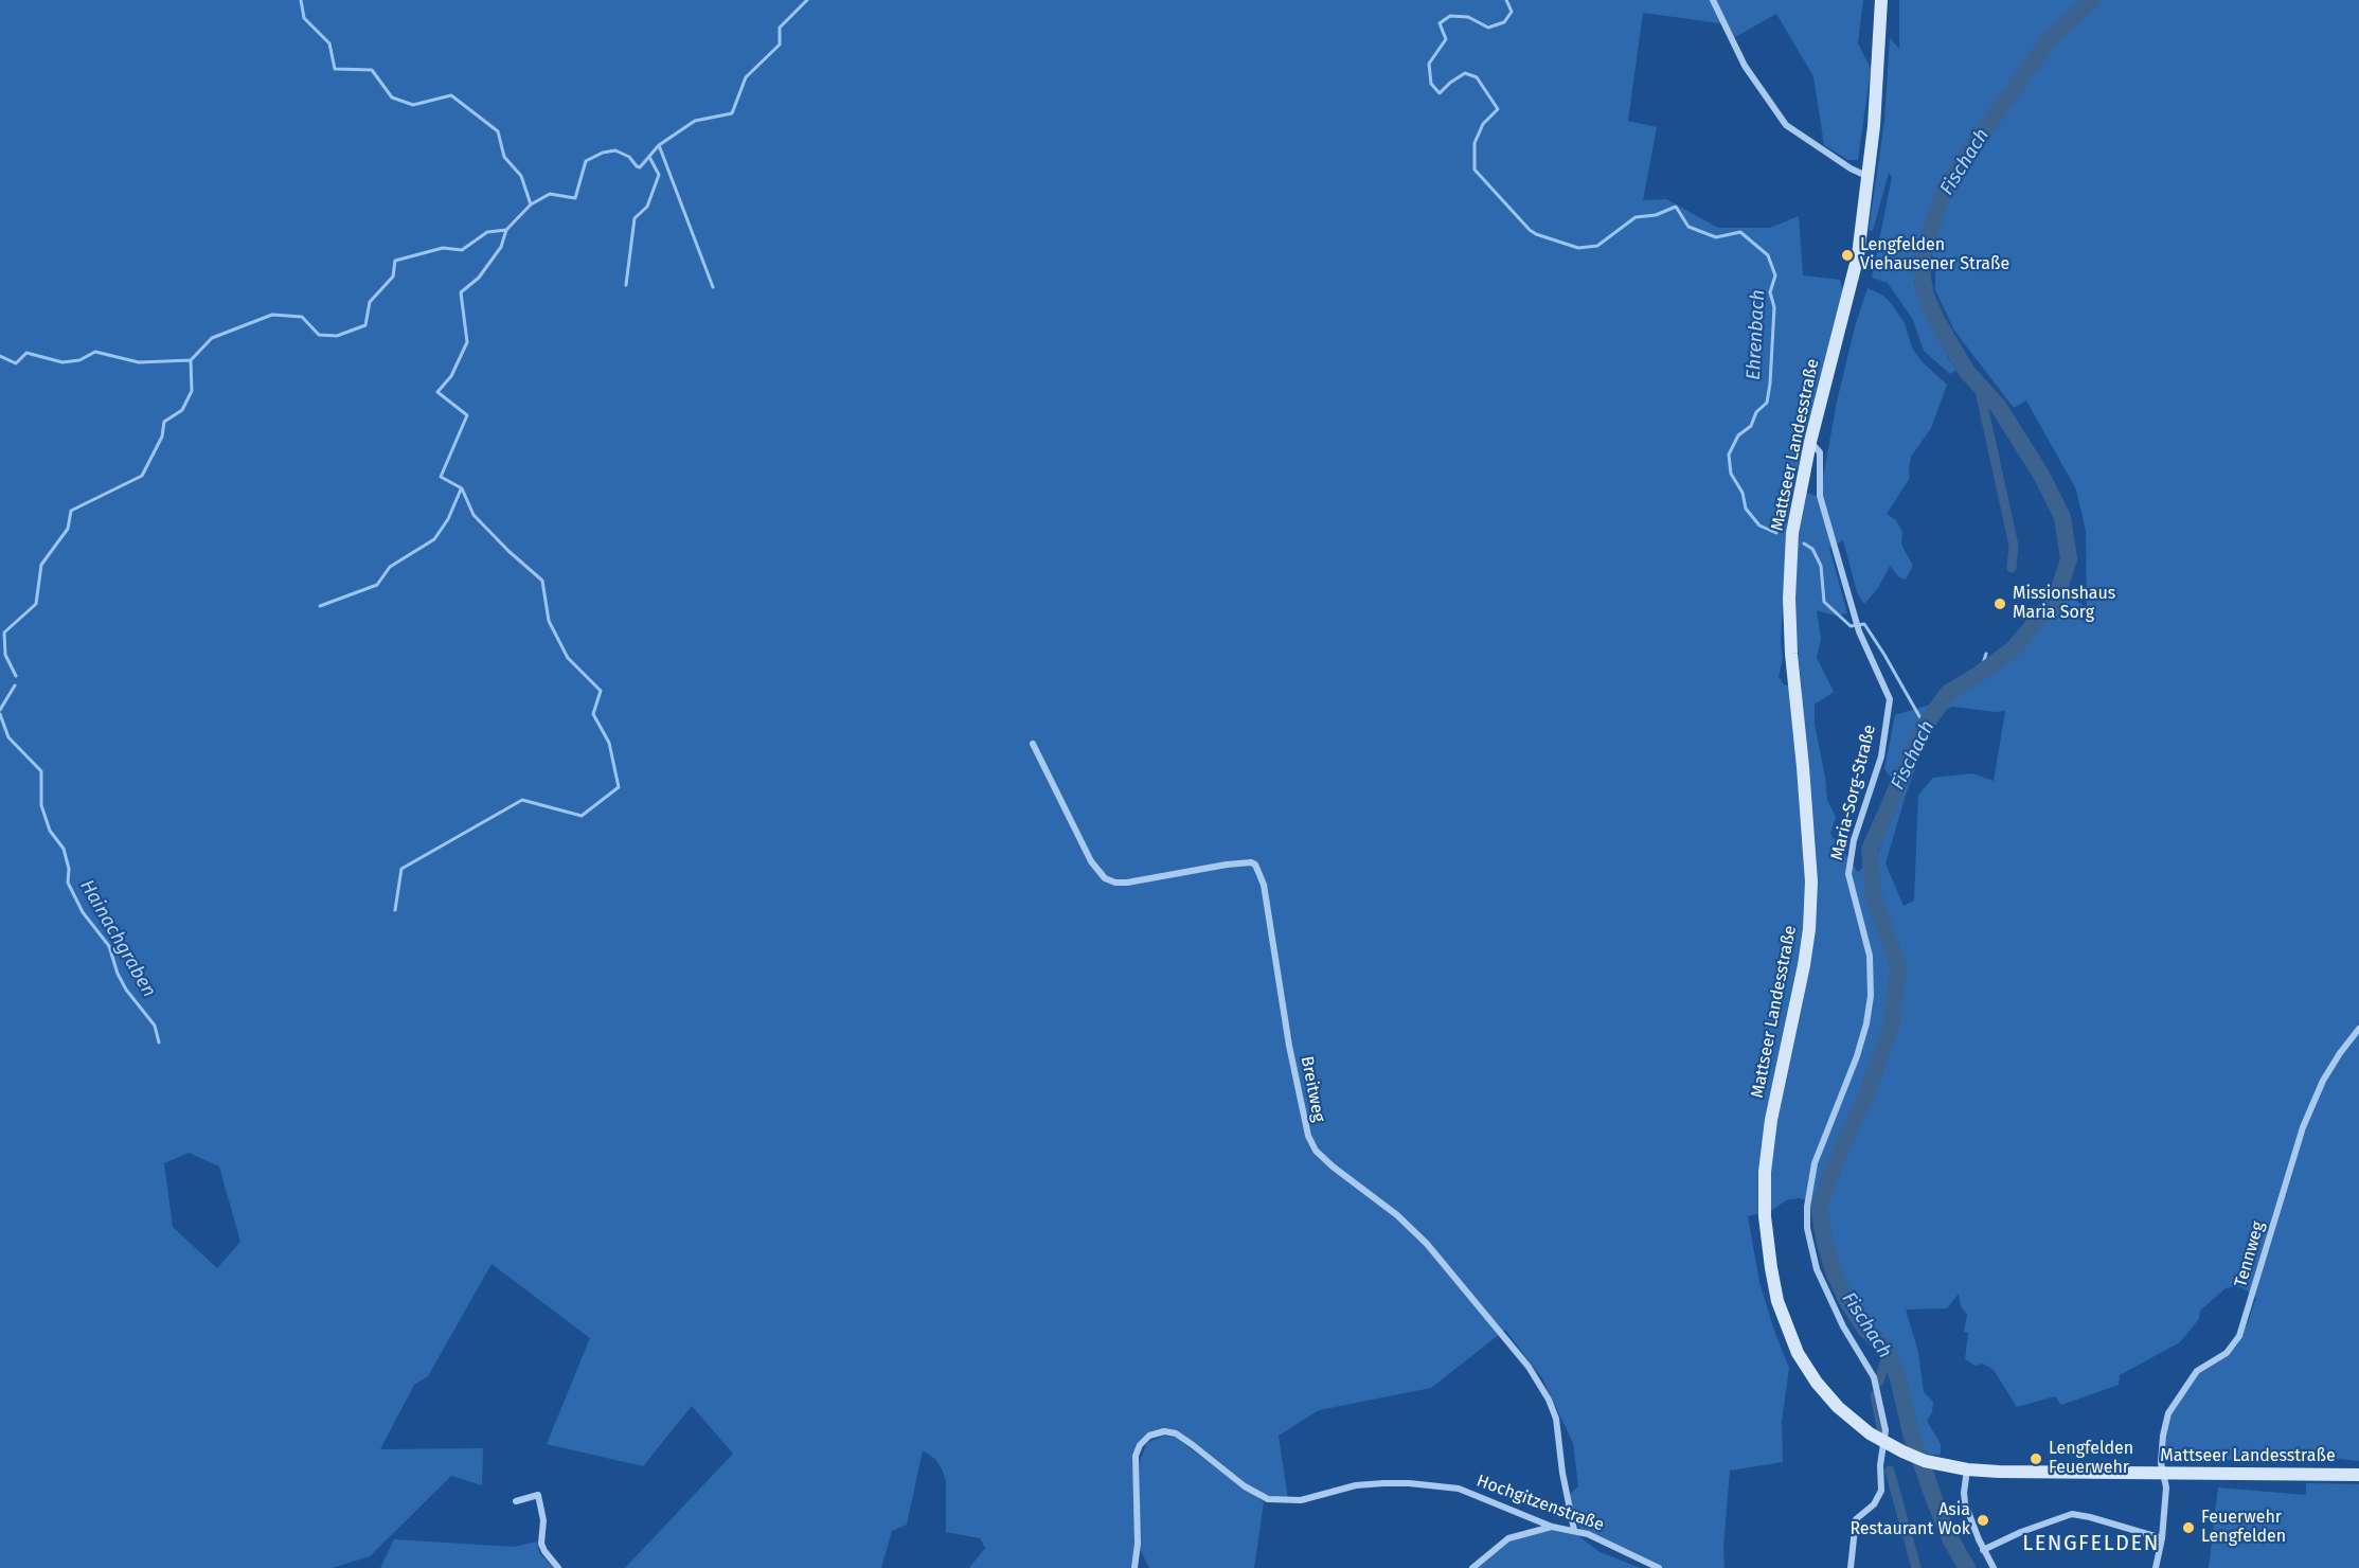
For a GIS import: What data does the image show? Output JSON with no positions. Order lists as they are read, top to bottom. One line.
{"streets":{"main road":["Mattseer Landesstraße"],"street":["Maria-Sorg-Straße","Breitweg","Tennweg","Hochgitzenstraße"]},"crossings":[["Mattseer Landesstraße","Maria-Sorg-Straße"],["Mattseer Landesstraße","Tennweg"],["Breitweg","Hochgitzenstraße"]],"districts":["LENGFELDEN"],"water":["Fischach","Ehrenbach","Hainachgraben"],"places":["Lengfelden Viehausener Straße","Missionshaus Maria Sorg","Lengfelden Feuerwehr","Asia Restaurant Wok","Feuerwehr Lengfelden"]}
